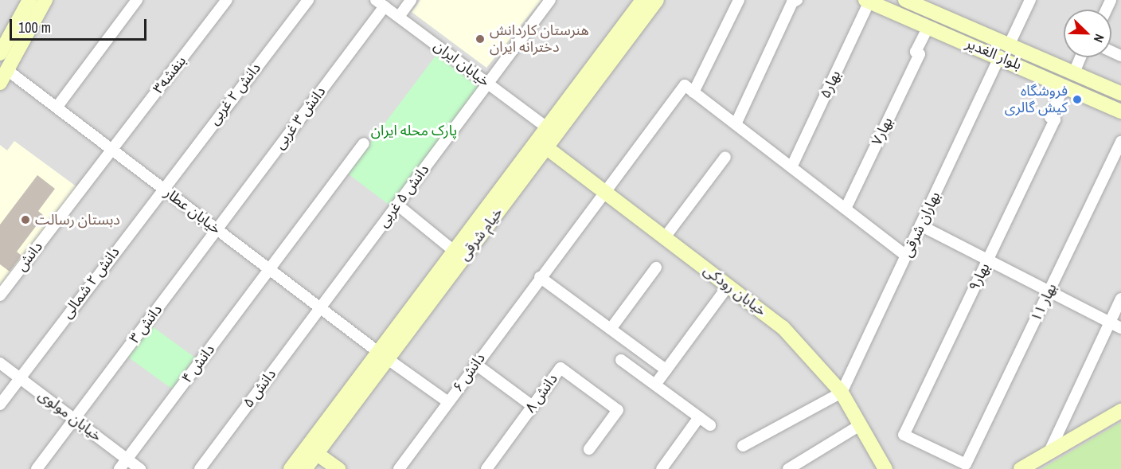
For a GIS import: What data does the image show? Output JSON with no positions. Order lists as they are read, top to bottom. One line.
{"streets":{"street":["بلوار الغدیر","خیابان ایران","بنفشه۳","بهار۵","دانش ۲ غربی","دانش ۳ غربی","بهار۷","دانش ۵ غربی","خیابان عطار","بهاران شرقی","خیام شرقی","دانش","بهار۹","دانش ۲ شمالی","خیابان رودکی","بهار ۱۱","دانش ۳","دانش ۴","دانش ۶","دانش ۵","دانش ۸","خیابان مولوی"]},"crossings":[["بلوار الغدیر","بهار۵"],["بلوار الغدیر","بهار۷"],["بلوار الغدیر","بهاران شرقی"],["بلوار الغدیر","بهار۹"],["خیابان ایران","دانش ۳ غربی"],["خیابان ایران","دانش ۵ غربی"],["خیابان ایران","خیام شرقی"],["بنفشه۳","خیابان عطار"],["بنفشه۳","دانش"],["دانش ۲ غربی","خیابان عطار"],["دانش ۲ غربی","دانش ۲ شمالی"],["دانش ۳ غربی","خیابان عطار"],["دانش ۳ غربی","دانش ۳"],["دانش ۵ غربی","خیابان عطار"],["دانش ۵ غربی","دانش ۵"],["خیابان عطار","خیام شرقی"],["خیابان عطار","دانش"],["خیابان عطار","دانش ۲ شمالی"],["خیابان عطار","دانش ۳"],["خیابان عطار","دانش ۴"],["خیابان عطار","دانش ۶"],["خیابان عطار","دانش ۵"],["بهاران شرقی","خیابان رودکی"],["خیام شرقی","خیابان رودکی"],["بهار۹","بهار ۱۱"],["دانش ۲ شمالی","خیابان مولوی"],["خیابان رودکی","دانش ۶"],["دانش ۳","خیابان مولوی"],["دانش ۴","خیابان مولوی"]],"parks":["پارک محله ایران"],"places":["هنرستان کاردانش دخترانه ایران","فروشگاه کیش گالری","دبستان رسالت"],"scale_bar":"100 m","north":"bottom right"}
